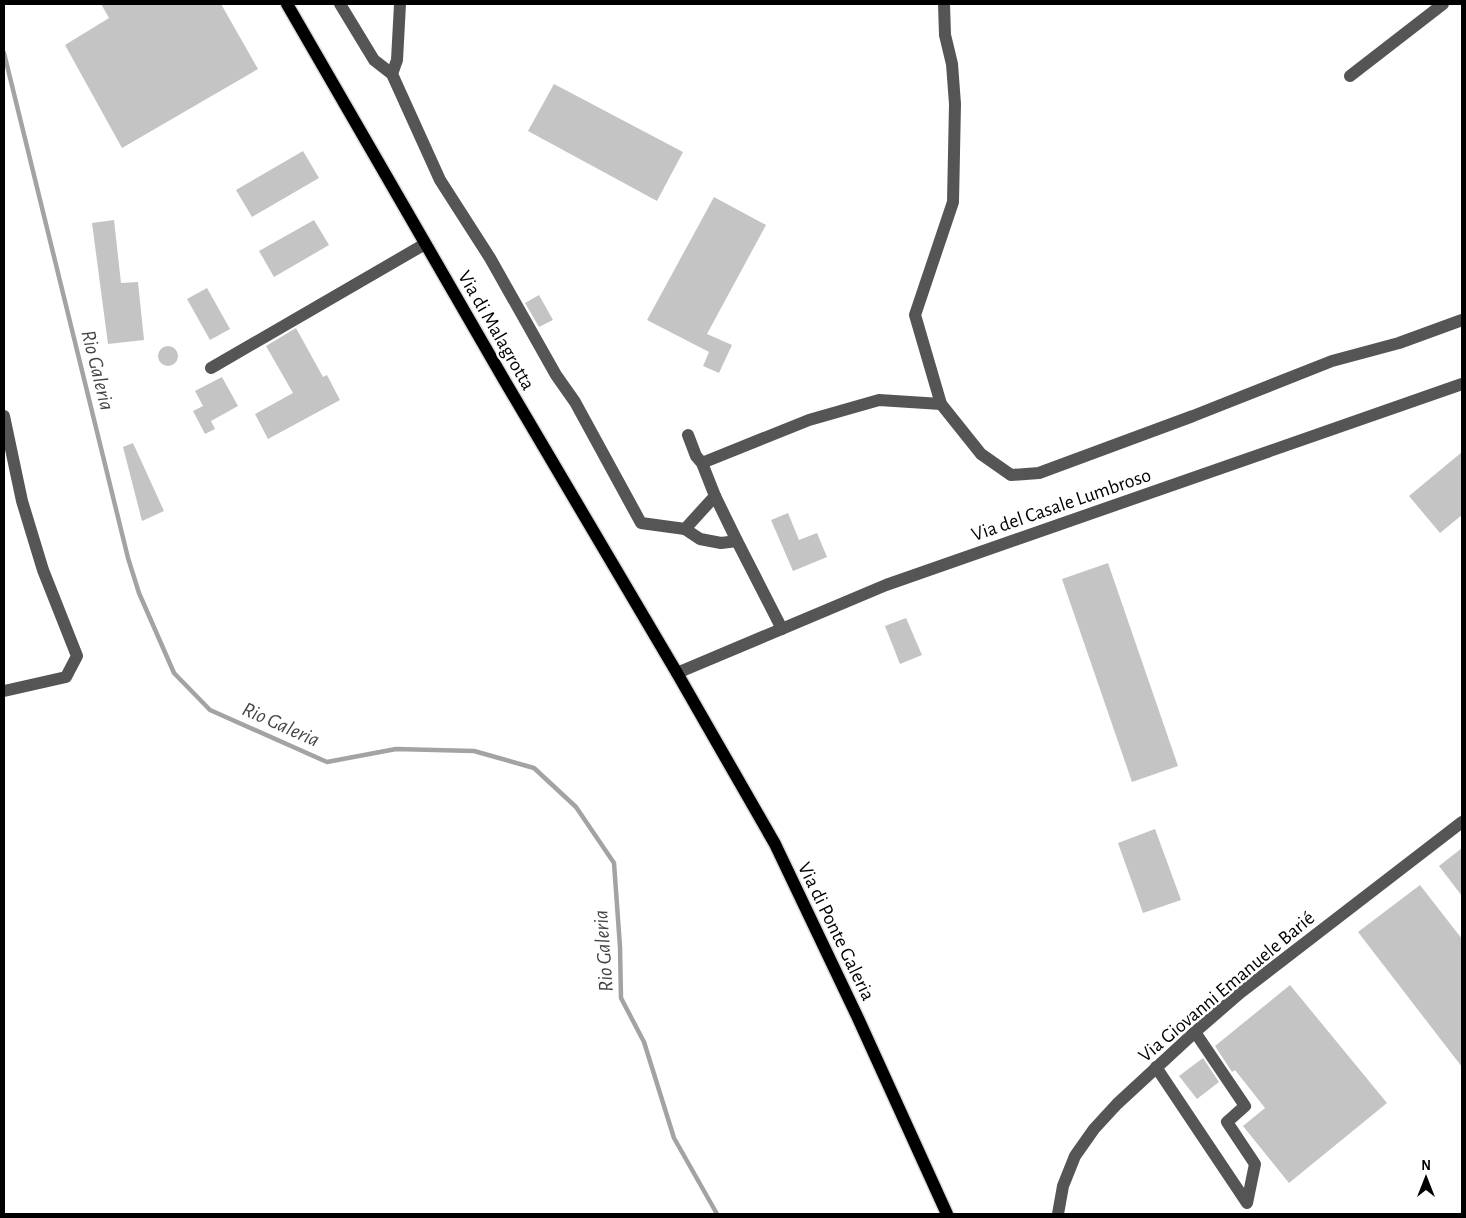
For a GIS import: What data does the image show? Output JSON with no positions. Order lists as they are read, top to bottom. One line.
{"streets":{"main road":["Via di Malagrotta","Via di Ponte Galeria"],"street":["Via del Casale Lumbroso","Via Giovanni Emanuele Barié"]},"crossings":[["Via di Malagrotta","Via del Casale Lumbroso"],["Via di Malagrotta","Via di Ponte Galeria"],["Via del Casale Lumbroso","Via di Ponte Galeria"]],"water":["Rio Galeria"],"north":"top"}
